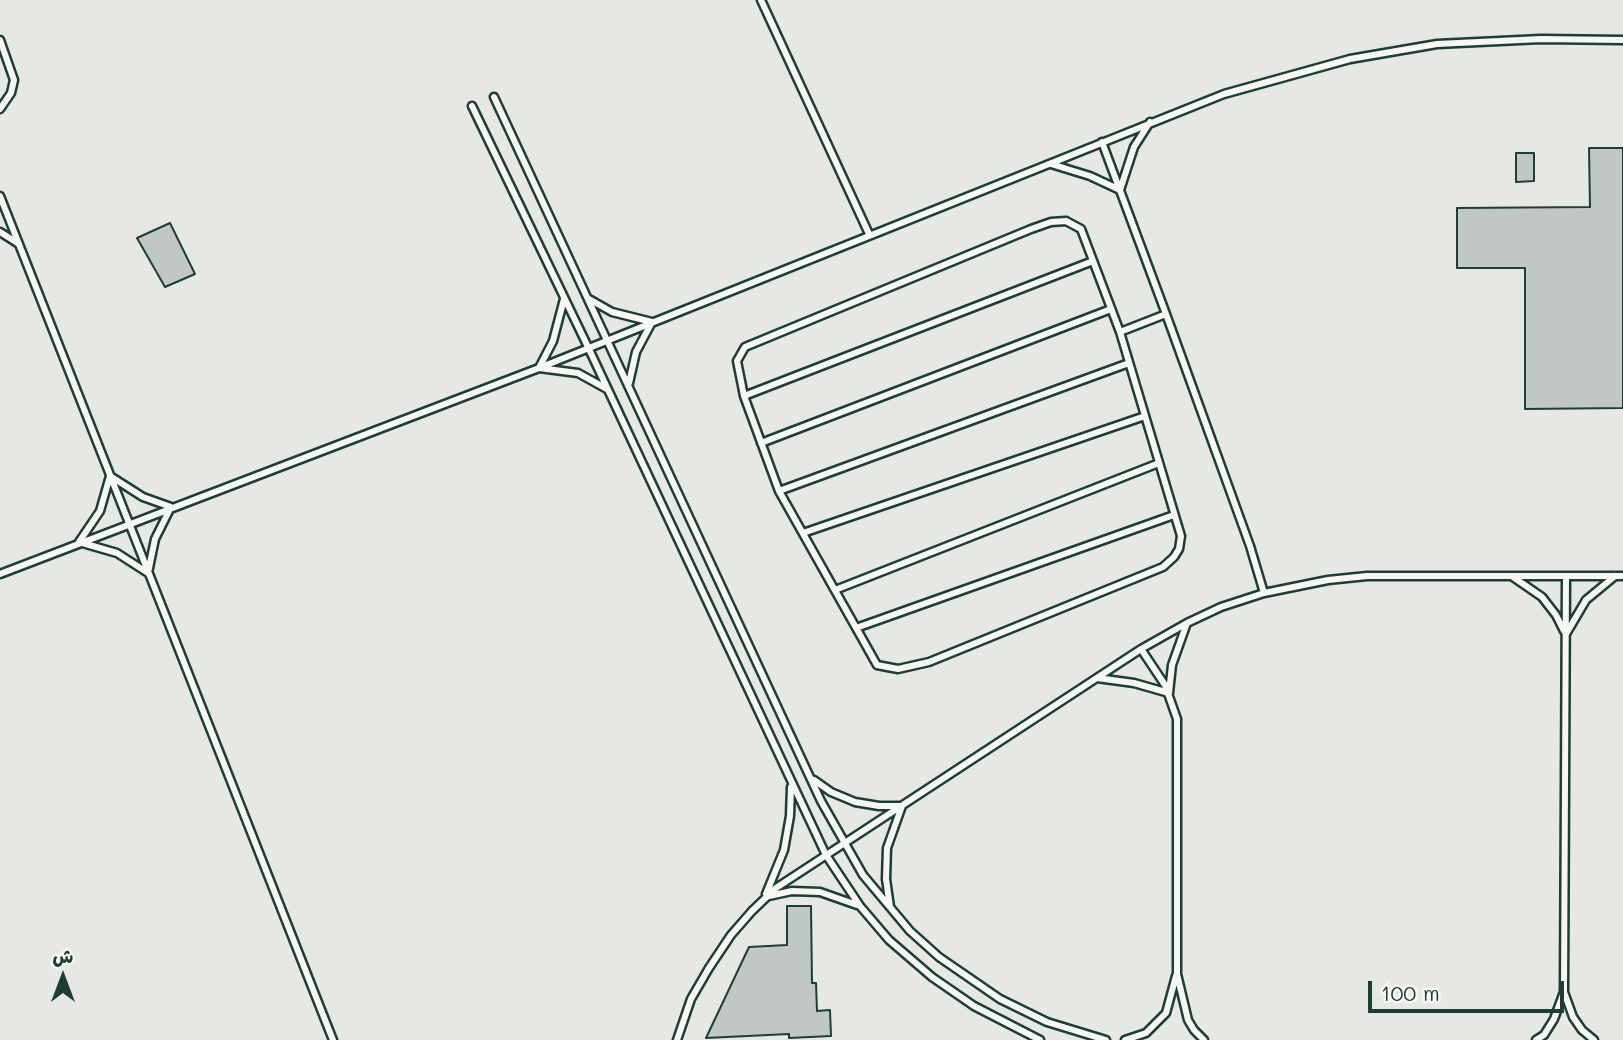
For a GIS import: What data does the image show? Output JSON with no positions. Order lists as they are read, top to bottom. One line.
{"scale_bar":"100 m","north":"top"}
